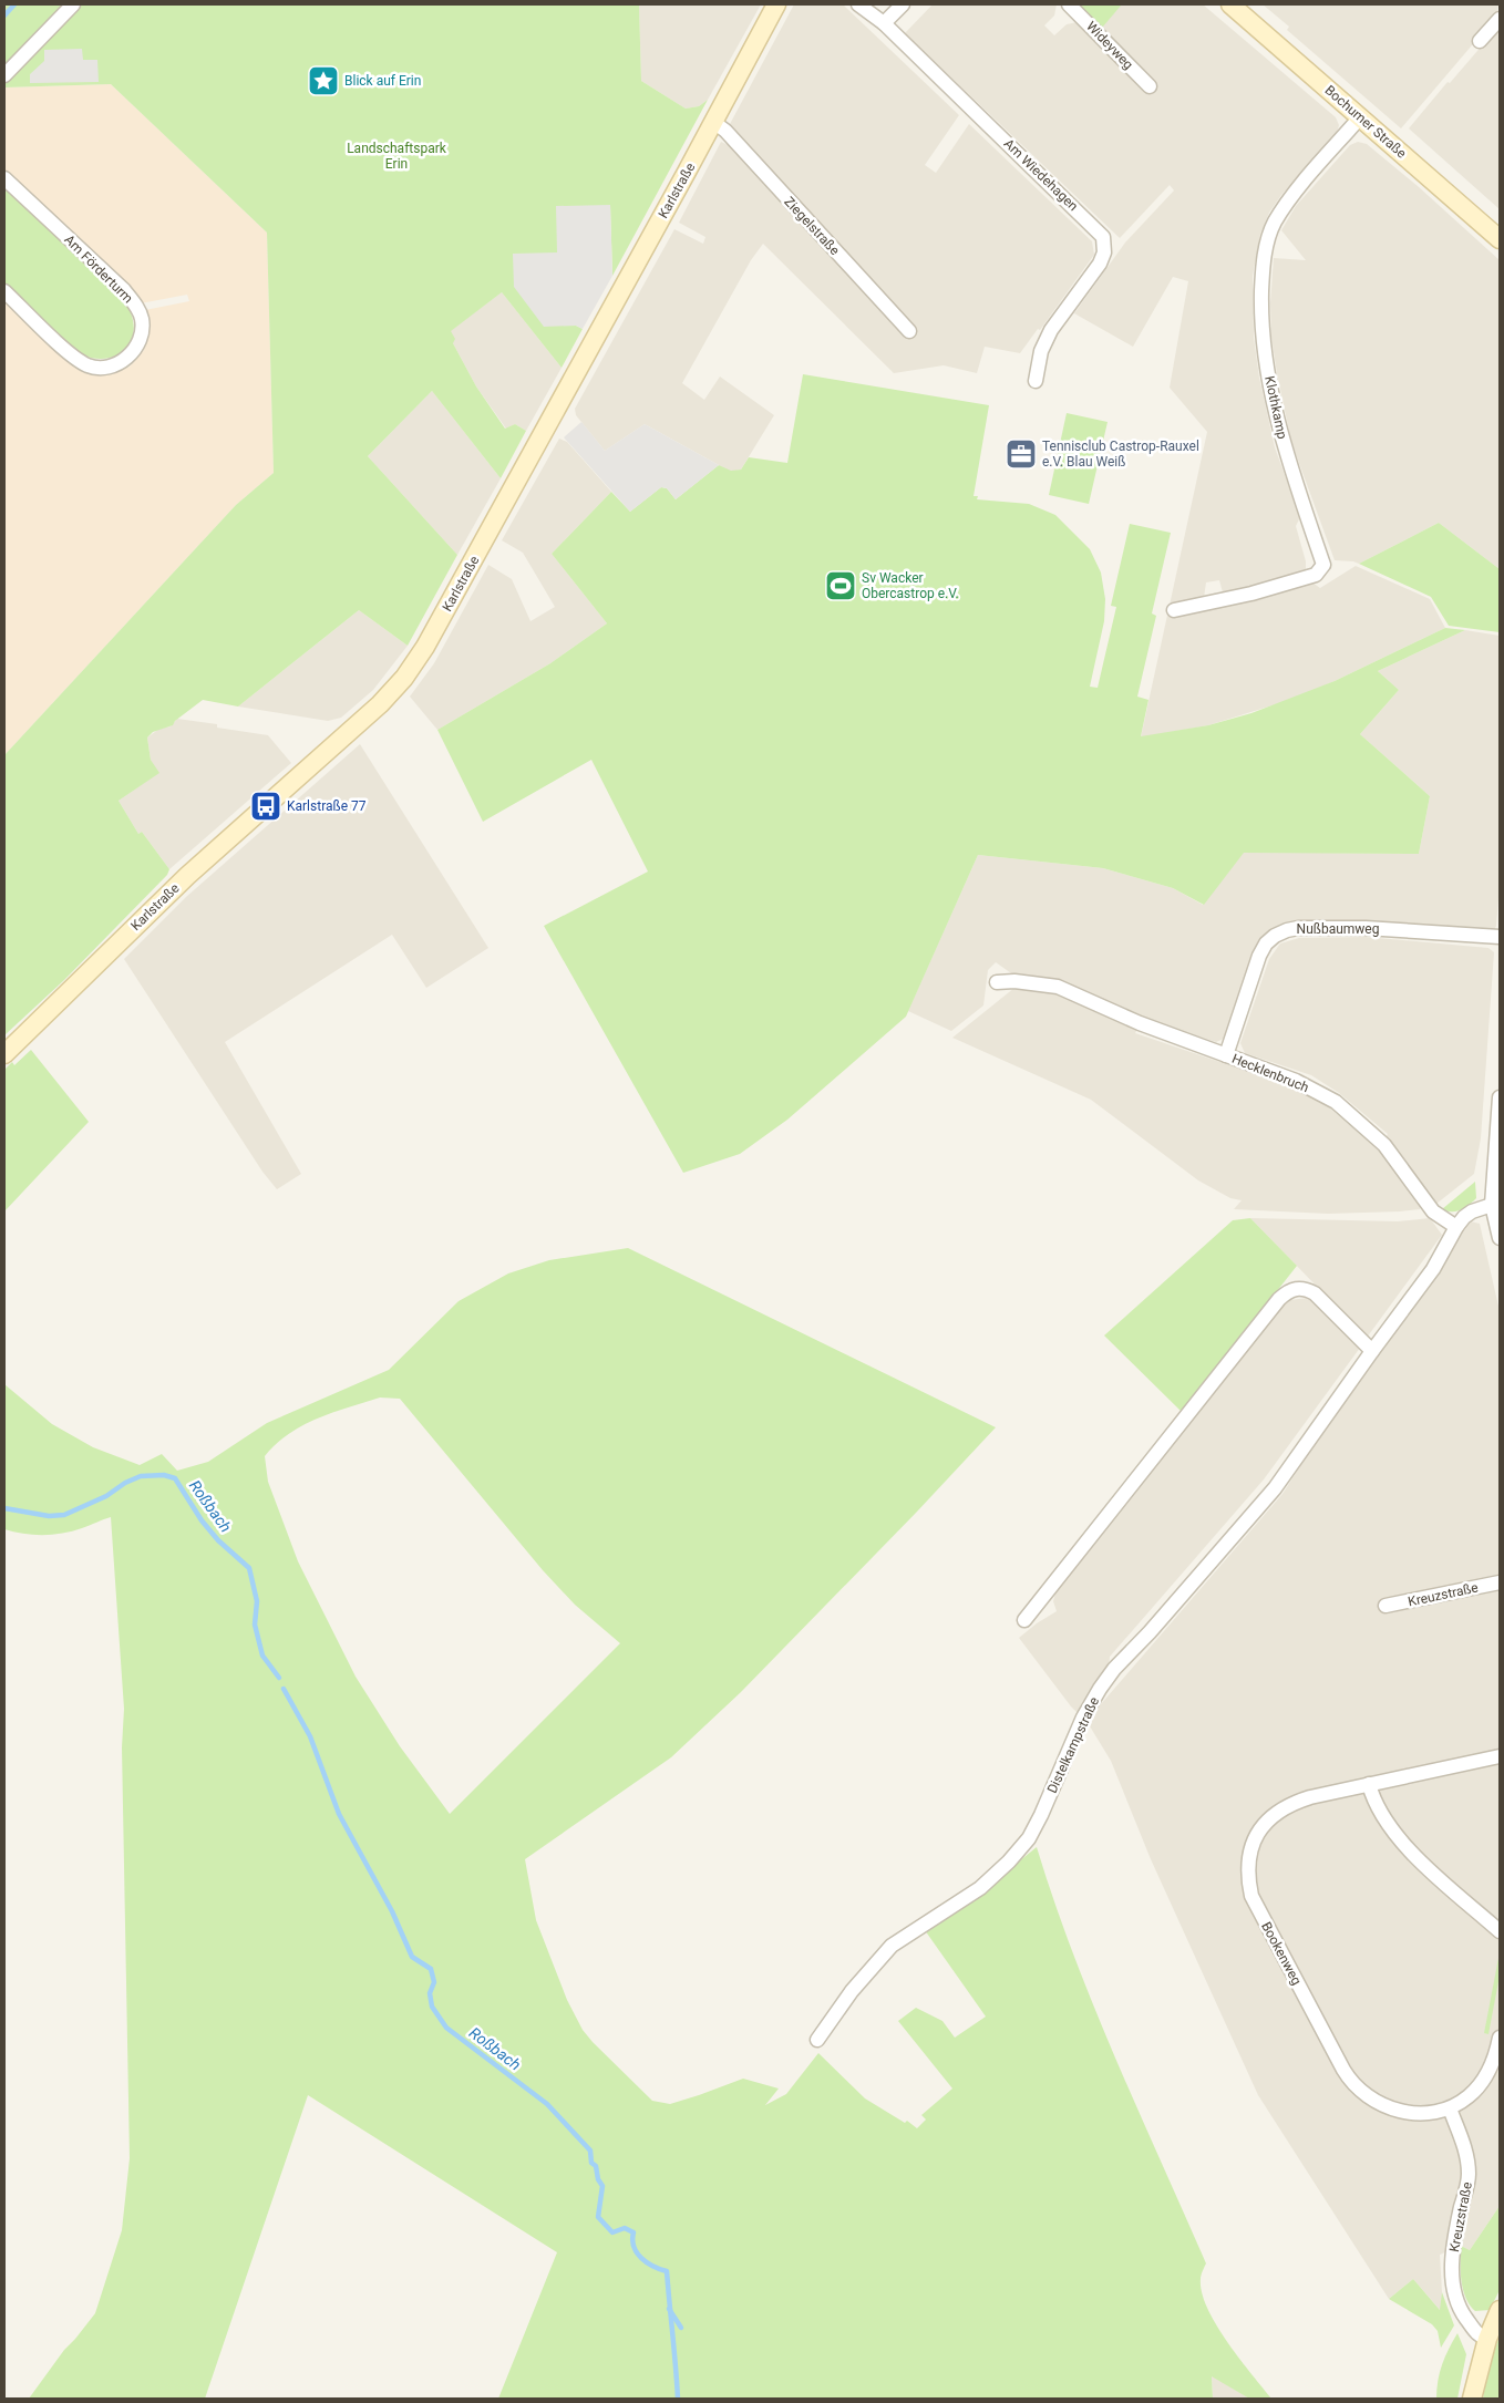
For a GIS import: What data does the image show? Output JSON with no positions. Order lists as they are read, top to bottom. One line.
{"streets":{"main road":["Bochumer Straße","Karlstraße"],"street":["Wideyweg","Am Wiedehagen","Ziegelstraße","Am Förderturm","Klothkamp","Nußbaumweg","Hecklenbruch","Kreuzstraße","Distelkampstraße","Bookenweg"]},"crossings":[["Bochumer Straße","Klothkamp"],["Karlstraße","Ziegelstraße"],["Nußbaumweg","Hecklenbruch"],["Hecklenbruch","Distelkampstraße"],["Kreuzstraße","Bookenweg"]],"water":["Roßbach"],"parks":["Landschaftspark Erin"],"places":{"place":["Blick auf Erin"],"office":["Tennisclub Castrop-Rauxel e.V. Blau Weiß"],"sports":["Sv Wacker Obercastrop e.V."],"bus stop":["Karlstraße 77"]}}
